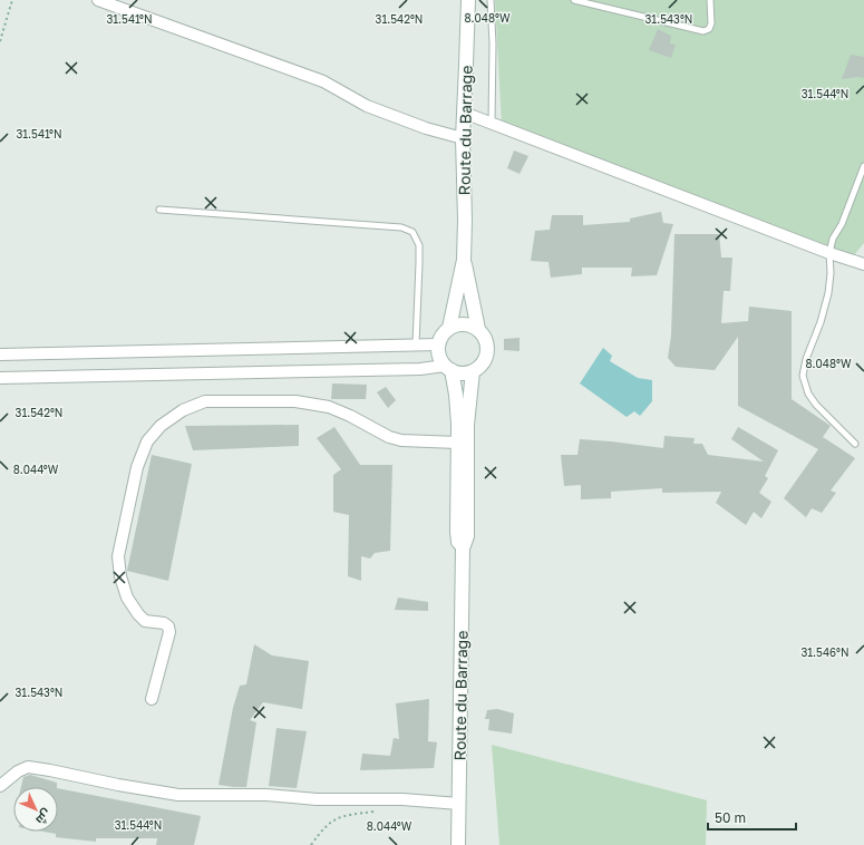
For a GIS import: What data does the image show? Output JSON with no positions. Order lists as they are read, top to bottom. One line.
{"streets":{"main road":["Route du Barrage"]},"scale_bar":"50 m","north":"bottom right","coordinates":["8.048°W","31.541°N","31.542°N","31.543°N","31.544°N","8.044°W","31.546°N"]}
